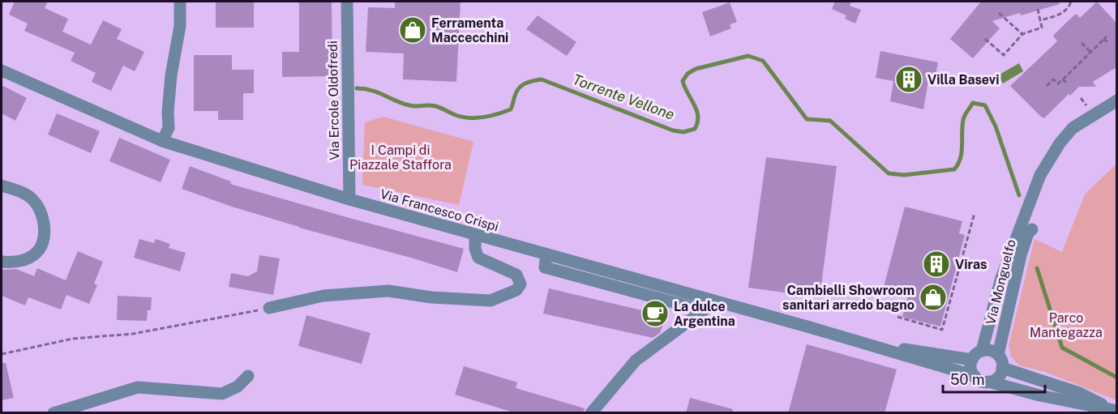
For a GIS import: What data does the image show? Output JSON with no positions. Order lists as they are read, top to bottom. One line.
{"streets":{"street":["Via Ercole Oldofredi","Via Francesco Crispi","Via Monguelfo"]},"crossings":[["Via Ercole Oldofredi","Via Francesco Crispi"],["Via Francesco Crispi","Via Monguelfo"]],"water":["Torrente Vellone"],"parks":["I Campi di Piazzale Staffora","Parco Mantegazza"],"places":{"shop":["Ferramenta Maccecchini","Cambielli Showroom sanitari arredo bagno"],"building":["Villa Basevi","Viras"],"cafe":["La dulce Argentina"]},"scale_bar":"50 m"}
